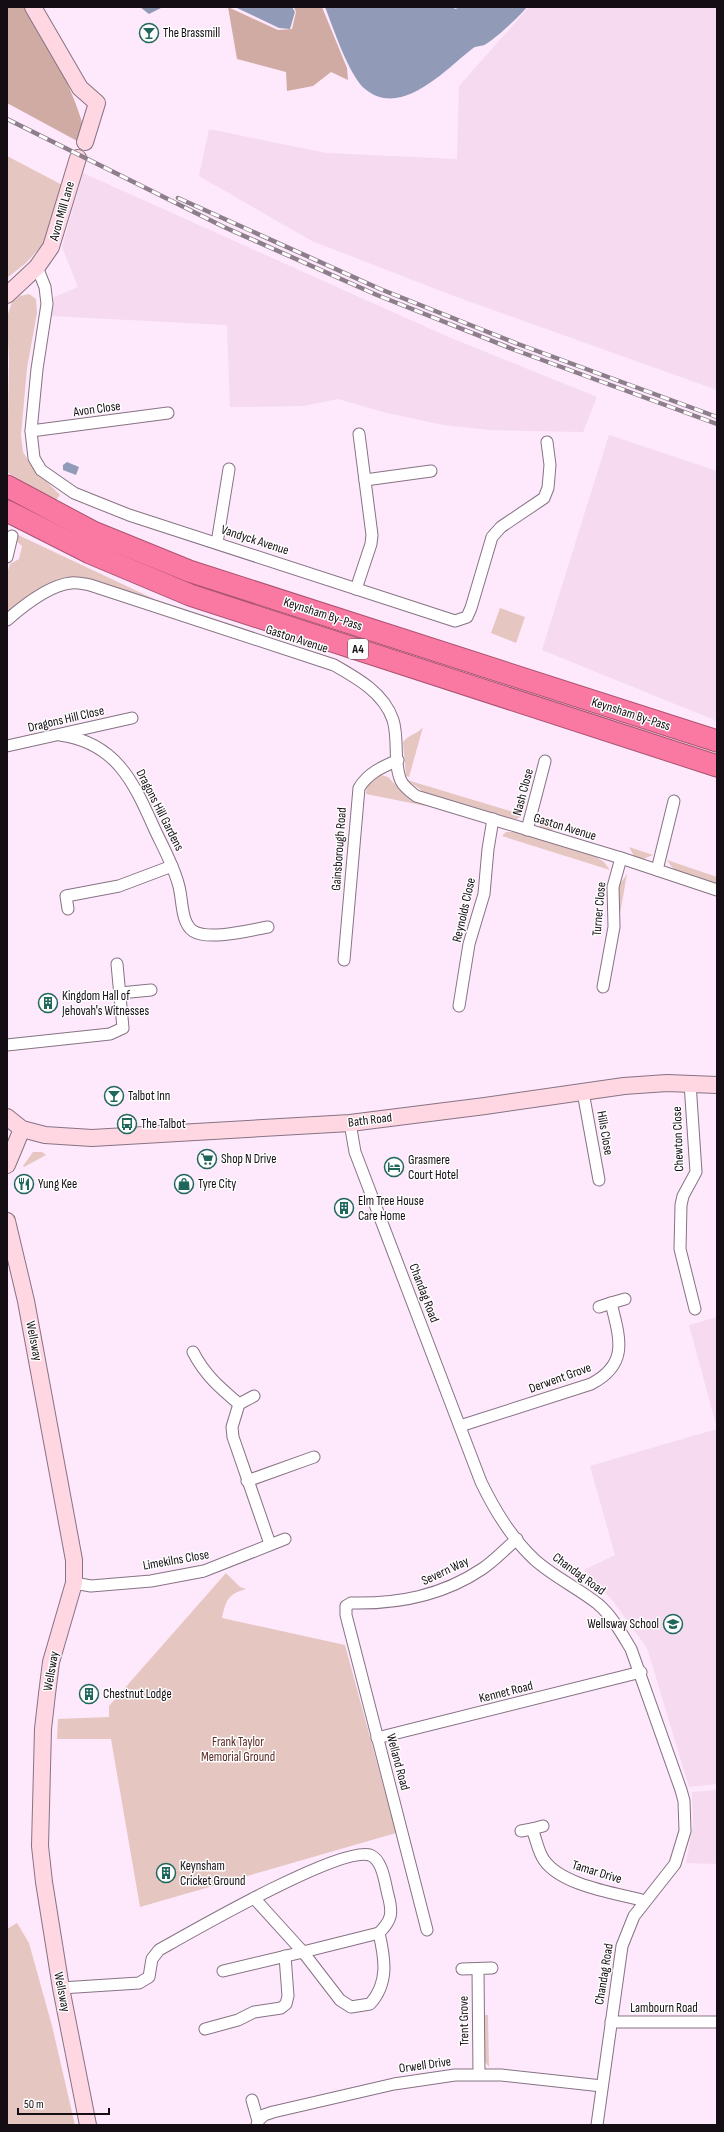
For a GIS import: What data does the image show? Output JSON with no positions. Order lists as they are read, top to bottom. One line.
{"streets":{"highway":["Keynsham By-Pass","A4"],"main road":["Avon Mill Lane","Bath Road","Wellsway"],"street":["Avon Close","Vandyck Avenue","Gaston Avenue","Dragons Hill Close","Nash Close","Dragons Hill Gardens","Gainsborough Road","Turner Close","Reynolds Close","Hills Close","Chewton Close","Chandag Road","Derwent Grove","Limekilns Close","Severn Way","Kennet Road","Welland Road","Tamar Drive","Lambourn Road","Trent Grove","Orwell Drive"]},"crossings":[["Avon Mill Lane","Vandyck Avenue"],["Avon Close","Vandyck Avenue"],["Gaston Avenue","Nash Close"],["Gaston Avenue","Gainsborough Road"],["Gaston Avenue","Turner Close"],["Gaston Avenue","Reynolds Close"],["Dragons Hill Close","Dragons Hill Gardens"],["Bath Road","Hills Close"],["Bath Road","Chewton Close"],["Bath Road","Chandag Road"],["Chandag Road","Derwent Grove"],["Chandag Road","Severn Way"],["Chandag Road","Kennet Road"],["Chandag Road","Tamar Drive"],["Chandag Road","Lambourn Road"],["Chandag Road","Orwell Drive"],["Wellsway","Limekilns Close"],["Severn Way","Welland Road"],["Kennet Road","Welland Road"],["Trent Grove","Orwell Drive"]],"parks":["Frank Taylor Memorial Ground"],"places":{"bar":["The Brassmill","Talbot Inn"],"building":["Kingdom Hall of Jehovah's Witnesses","Elm Tree House Care Home","Chestnut Lodge","Keynsham Cricket Ground"],"bus stop":["The Talbot"],"supermarket":["Shop N Drive"],"hotel":["Grasmere Court Hotel"],"restaurant":["Yung Kee"],"shop":["Tyre City"],"school or university":["Wellsway School"]},"scale_bar":"50 m"}
